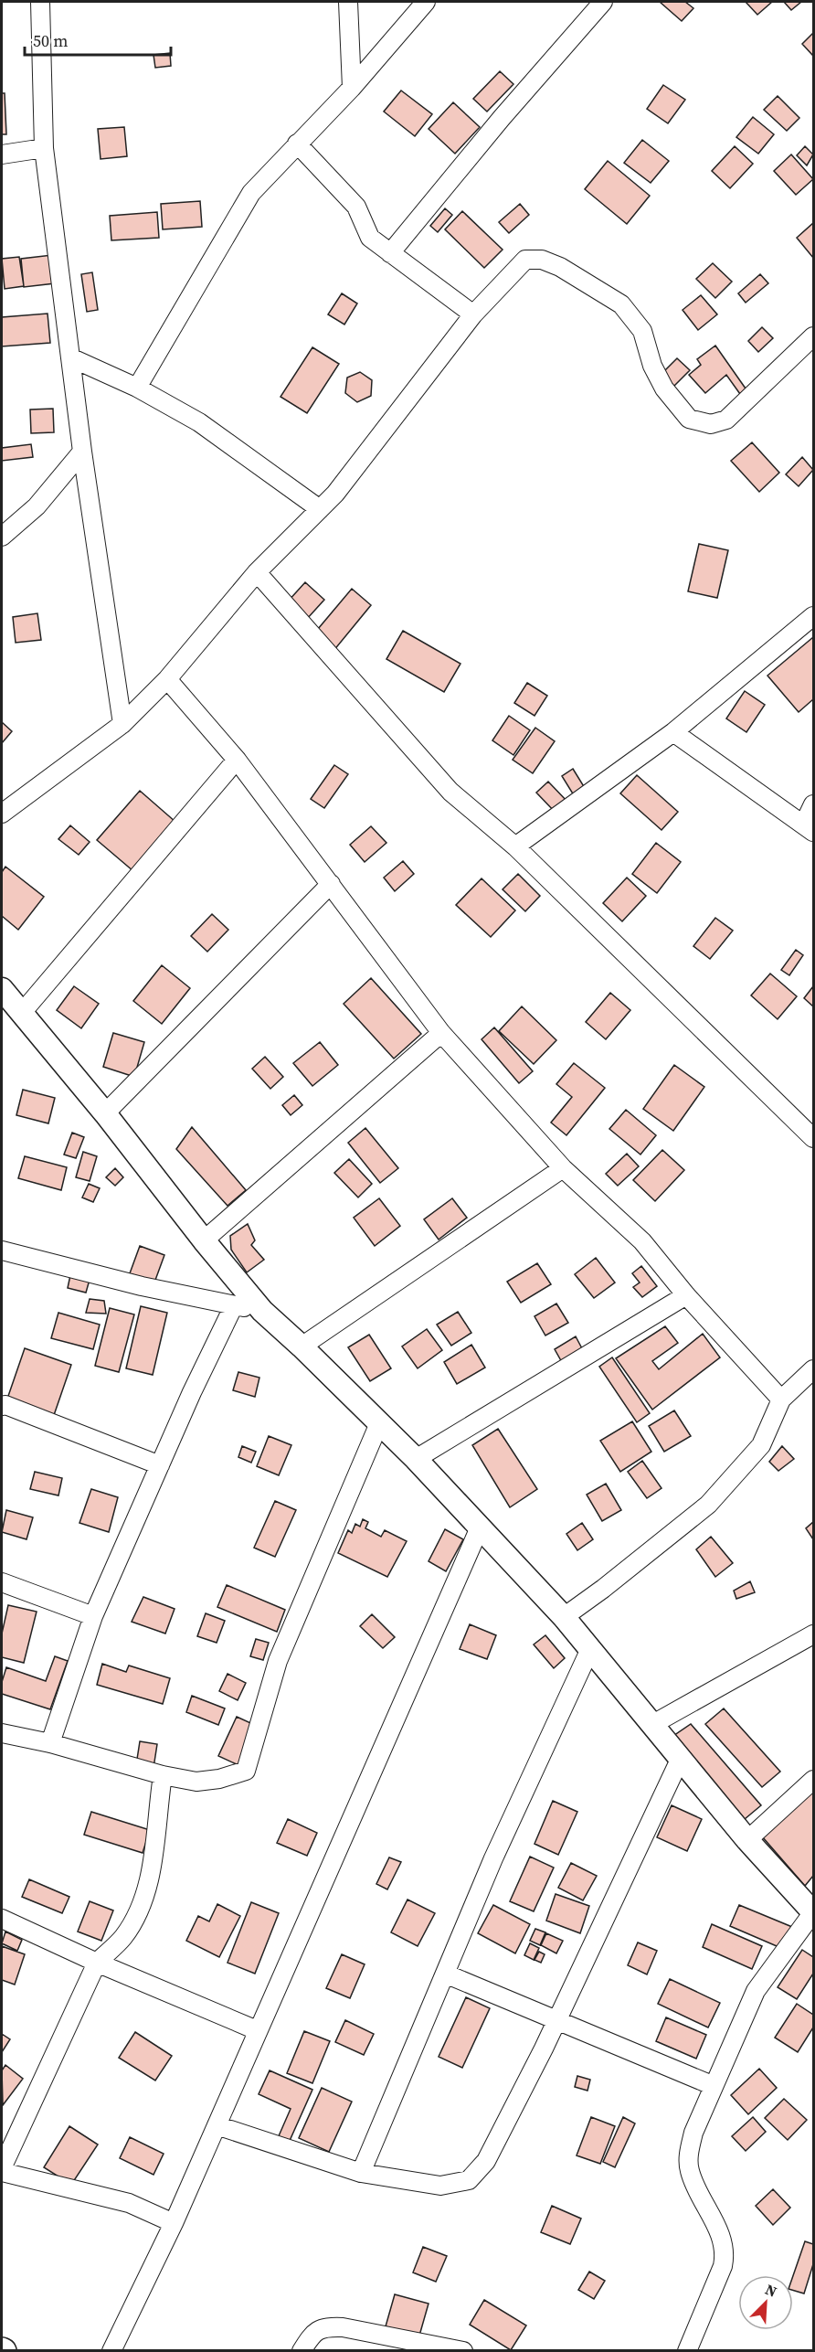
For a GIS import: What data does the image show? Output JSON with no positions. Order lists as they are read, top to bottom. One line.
{"scale_bar":"50 m","north":"top right"}
